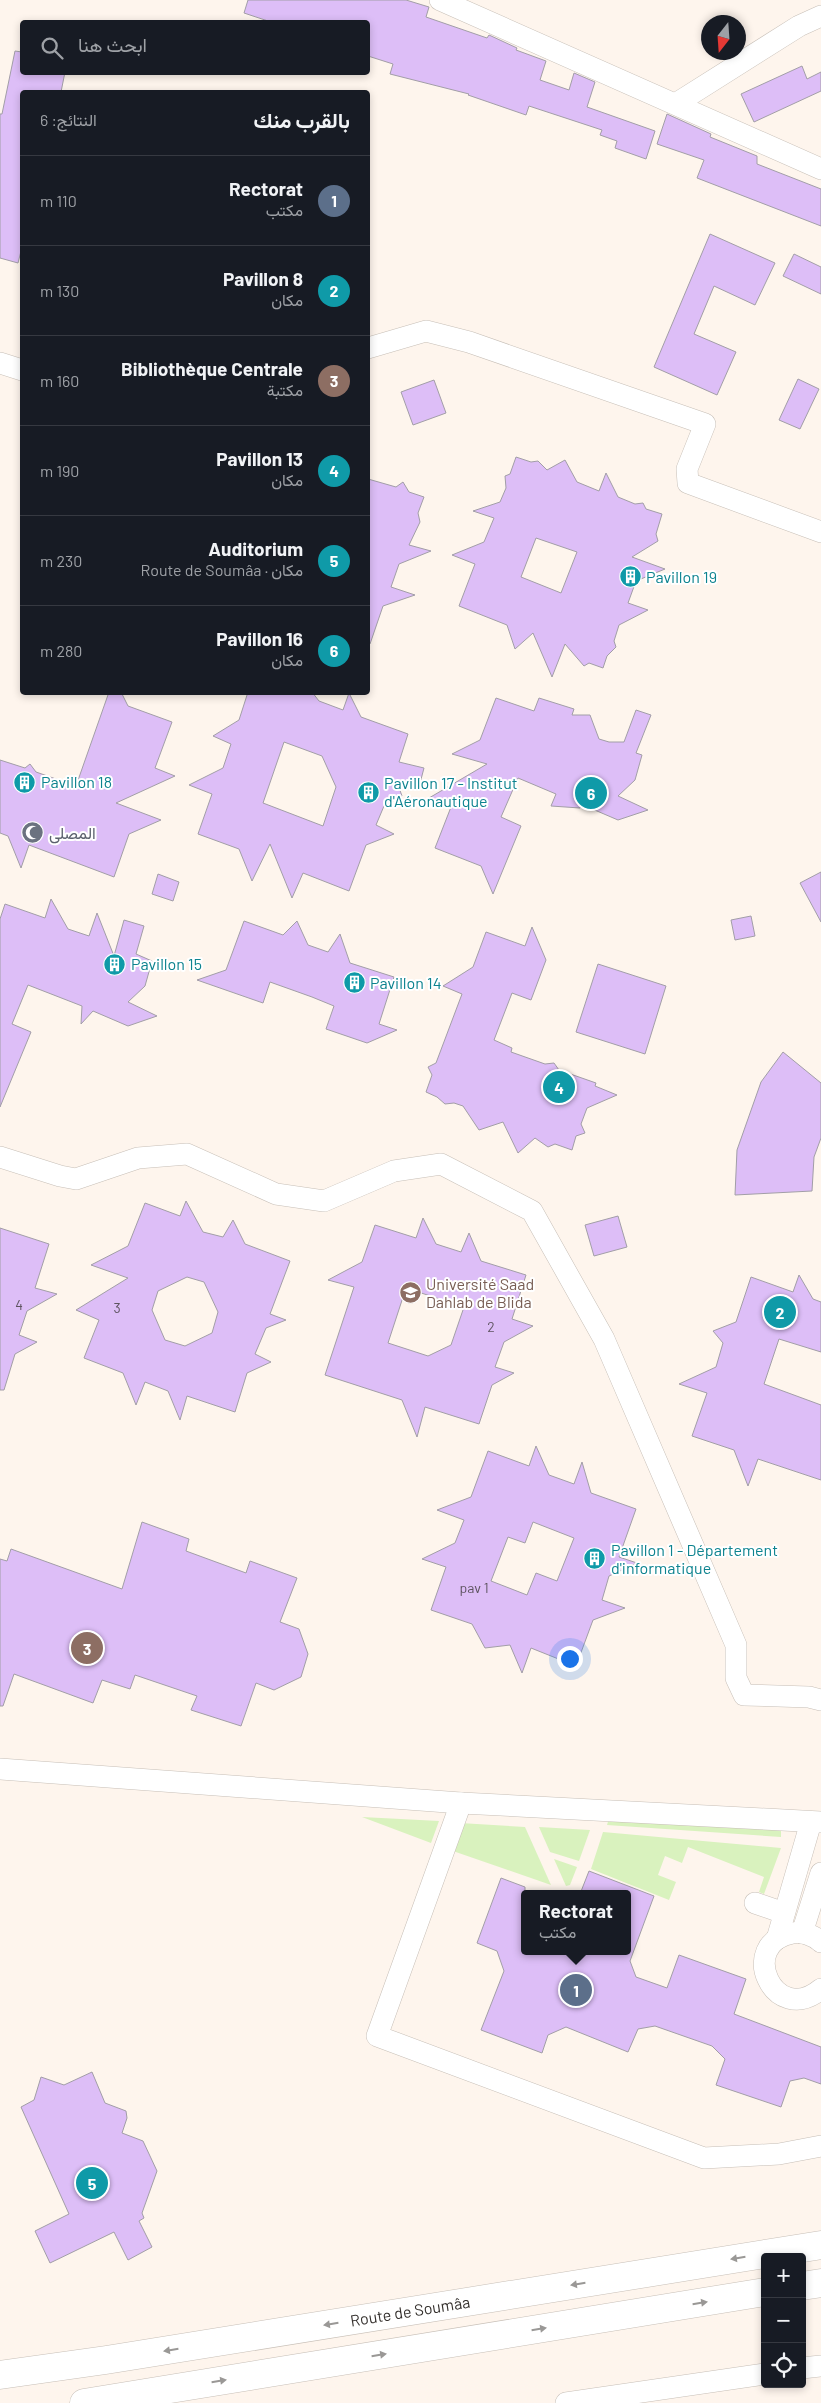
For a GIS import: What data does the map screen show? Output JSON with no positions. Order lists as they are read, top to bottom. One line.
{"streets":{"highway":["Route de Soumâa"]},"places":{"building":["Pavillon 19","Pavillon 18","Pavillon 17 - Institut d'Aéronautique","Pavillon 15","Pavillon 14","Pavillon 1 - Département d'informatique"],"mosque":["المصلى"],"school or university":["Université Saad Dahlab de Blida"]},"house_numbers":["4","3","2","pav 1"],"north":"bottom","page":{"search":"ابحث هنا","heading":["بالقرب منك","النتائج: 6"],"list":[{"mark":"1","name":"Rectorat","note":"مكتب","value":"110 m"},{"mark":"2","name":"Pavillon 8","note":"مكان","value":"130 m"},{"mark":"3","name":"Bibliothèque Centrale","note":"مكتبة","value":"160 m"},{"mark":"4","name":"Pavillon 13","note":"مكان","value":"190 m"},{"mark":"5","name":"Auditorium","note":"مكان · Route de Soumâa","value":"230 m"},{"mark":"6","name":"Pavillon 16","note":"مكان","value":"280 m"}],"pins":["6","4","2","3","1","5"],"popup":["Rectorat","مكتب"],"map_buttons":["+","−"]}}
